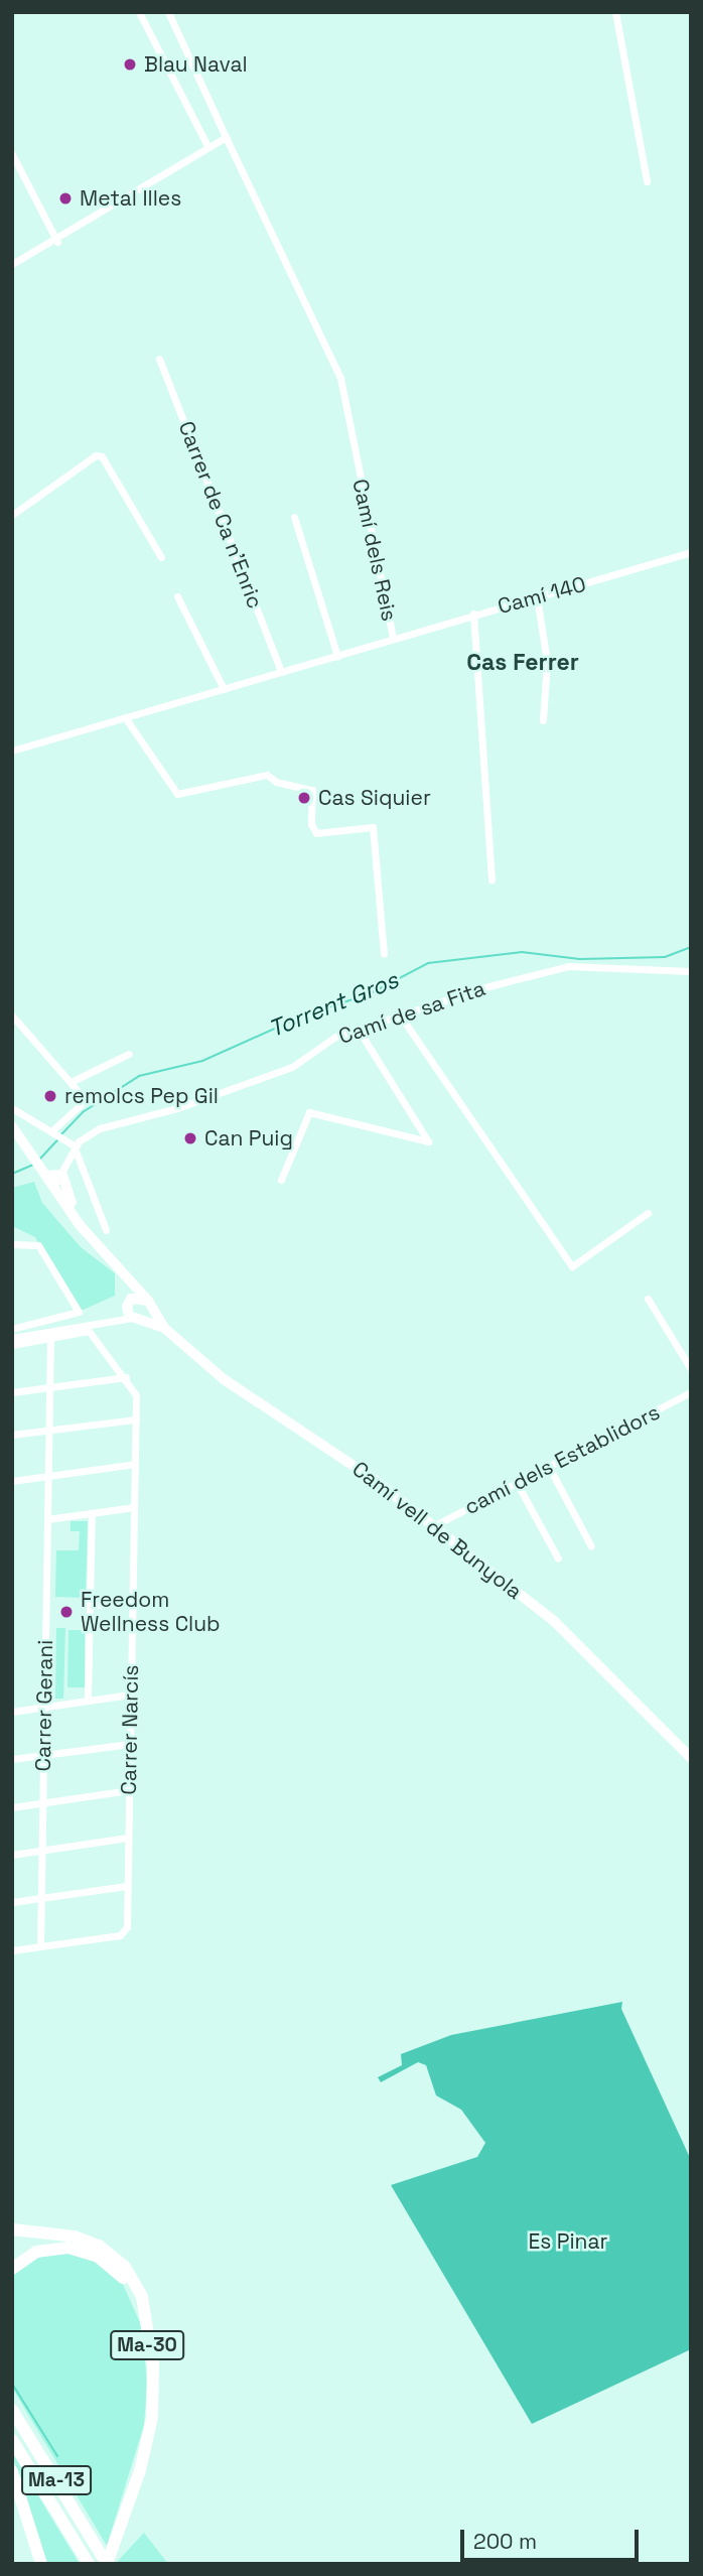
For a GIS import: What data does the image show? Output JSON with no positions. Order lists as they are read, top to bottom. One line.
{"streets":{"highway":["Ma-30","Ma-13"],"street":["Carrer de Ca n'Enric","Camí dels Reis","Camí 140","Camí de sa Fita","camí dels Establidors","Camí vell de Bunyola","Carrer Gerani","Carrer Narcís"]},"crossings":[["Carrer de Ca n'Enric","Camí dels Reis"],["Camí dels Reis","Camí 140"],["Camí de sa Fita","Camí vell de Bunyola"],["camí dels Establidors","Camí vell de Bunyola"],["Carrer Gerani","Carrer Narcís"],["Ma-30","Ma-13"]],"districts":["Cas Ferrer"],"water":["Torrent Gros"],"parks":["Es Pinar"],"places":["Blau Naval","Metal Illes","Cas Siquier","remolcs Pep Gil","Can Puig","Freedom Wellness Club"],"scale_bar":"200 m"}
